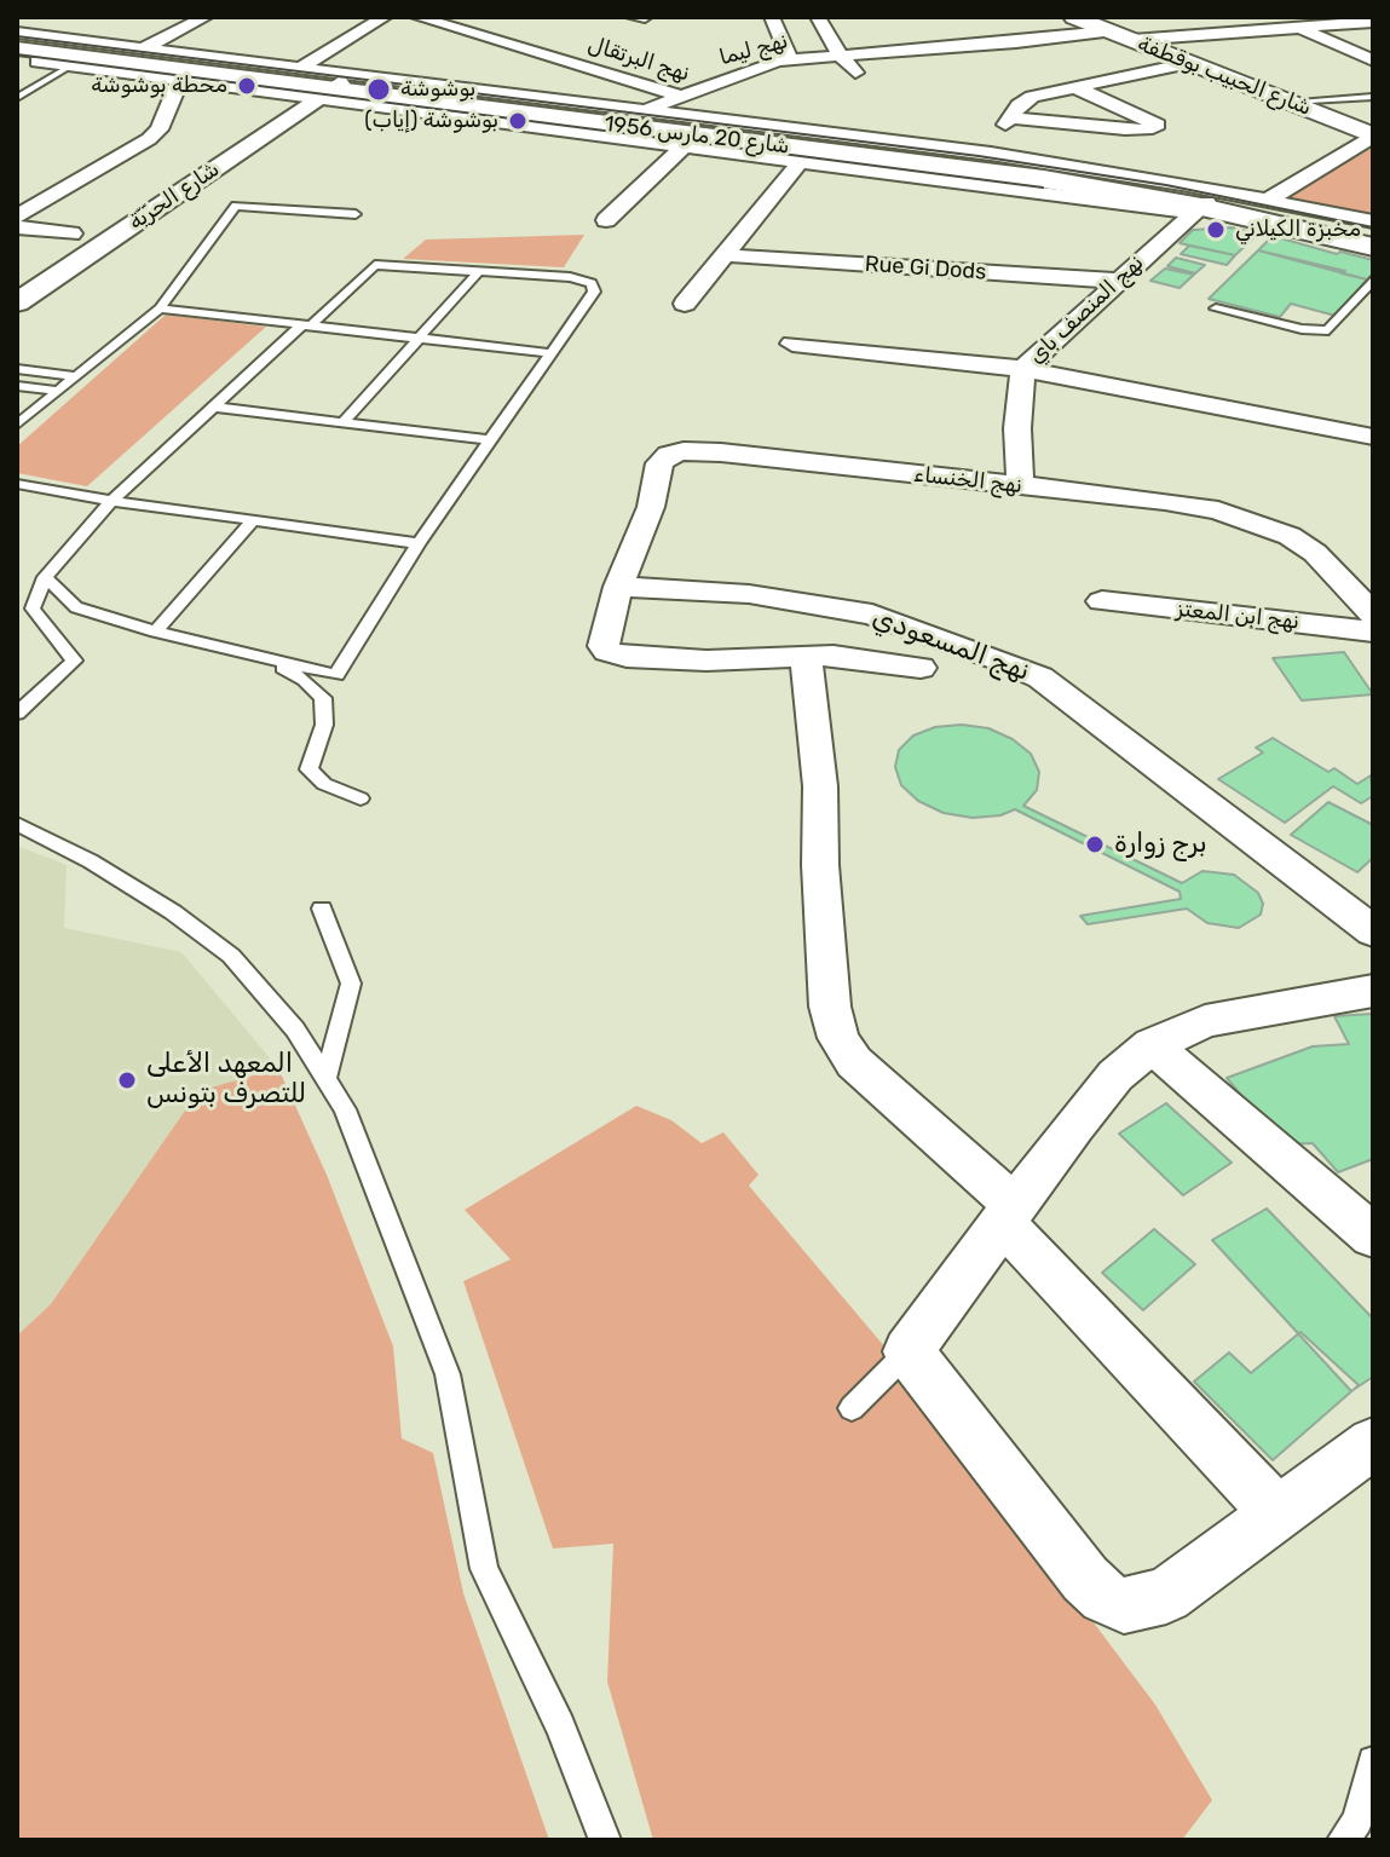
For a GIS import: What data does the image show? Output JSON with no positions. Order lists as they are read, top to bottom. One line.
{"streets":{"main road":["شارع الحبيب بوقطفة","شارع 20 مارس 1956"],"street":["نهج ليما","نهج البرتقال","شارع الحرّيّة","Rue Gi Dods","نهج المنصف باي","نهج الخنساء","نهج ابن المعتز","نهج المسعودي"]},"crossings":[["نهج ليما","نهج البرتقال"],["نهج ليما","شارع الحبيب بوقطفة"],["نهج ليما","شارع 20 مارس 1956"],["نهج البرتقال","شارع 20 مارس 1956"],["شارع 20 مارس 1956","شارع الحرّيّة"],["شارع 20 مارس 1956","نهج المنصف باي"],["Rue Gi Dods","نهج المنصف باي"],["نهج المنصف باي","نهج الخنساء"],["نهج الخنساء","نهج المسعودي"]],"places":["محطة بوشوشة","بوشوشة","بوشوشة (إياب)","مخبزة الكيلاني","برج زوارة","المعهد الأعلى للتصرف بتونس"]}
